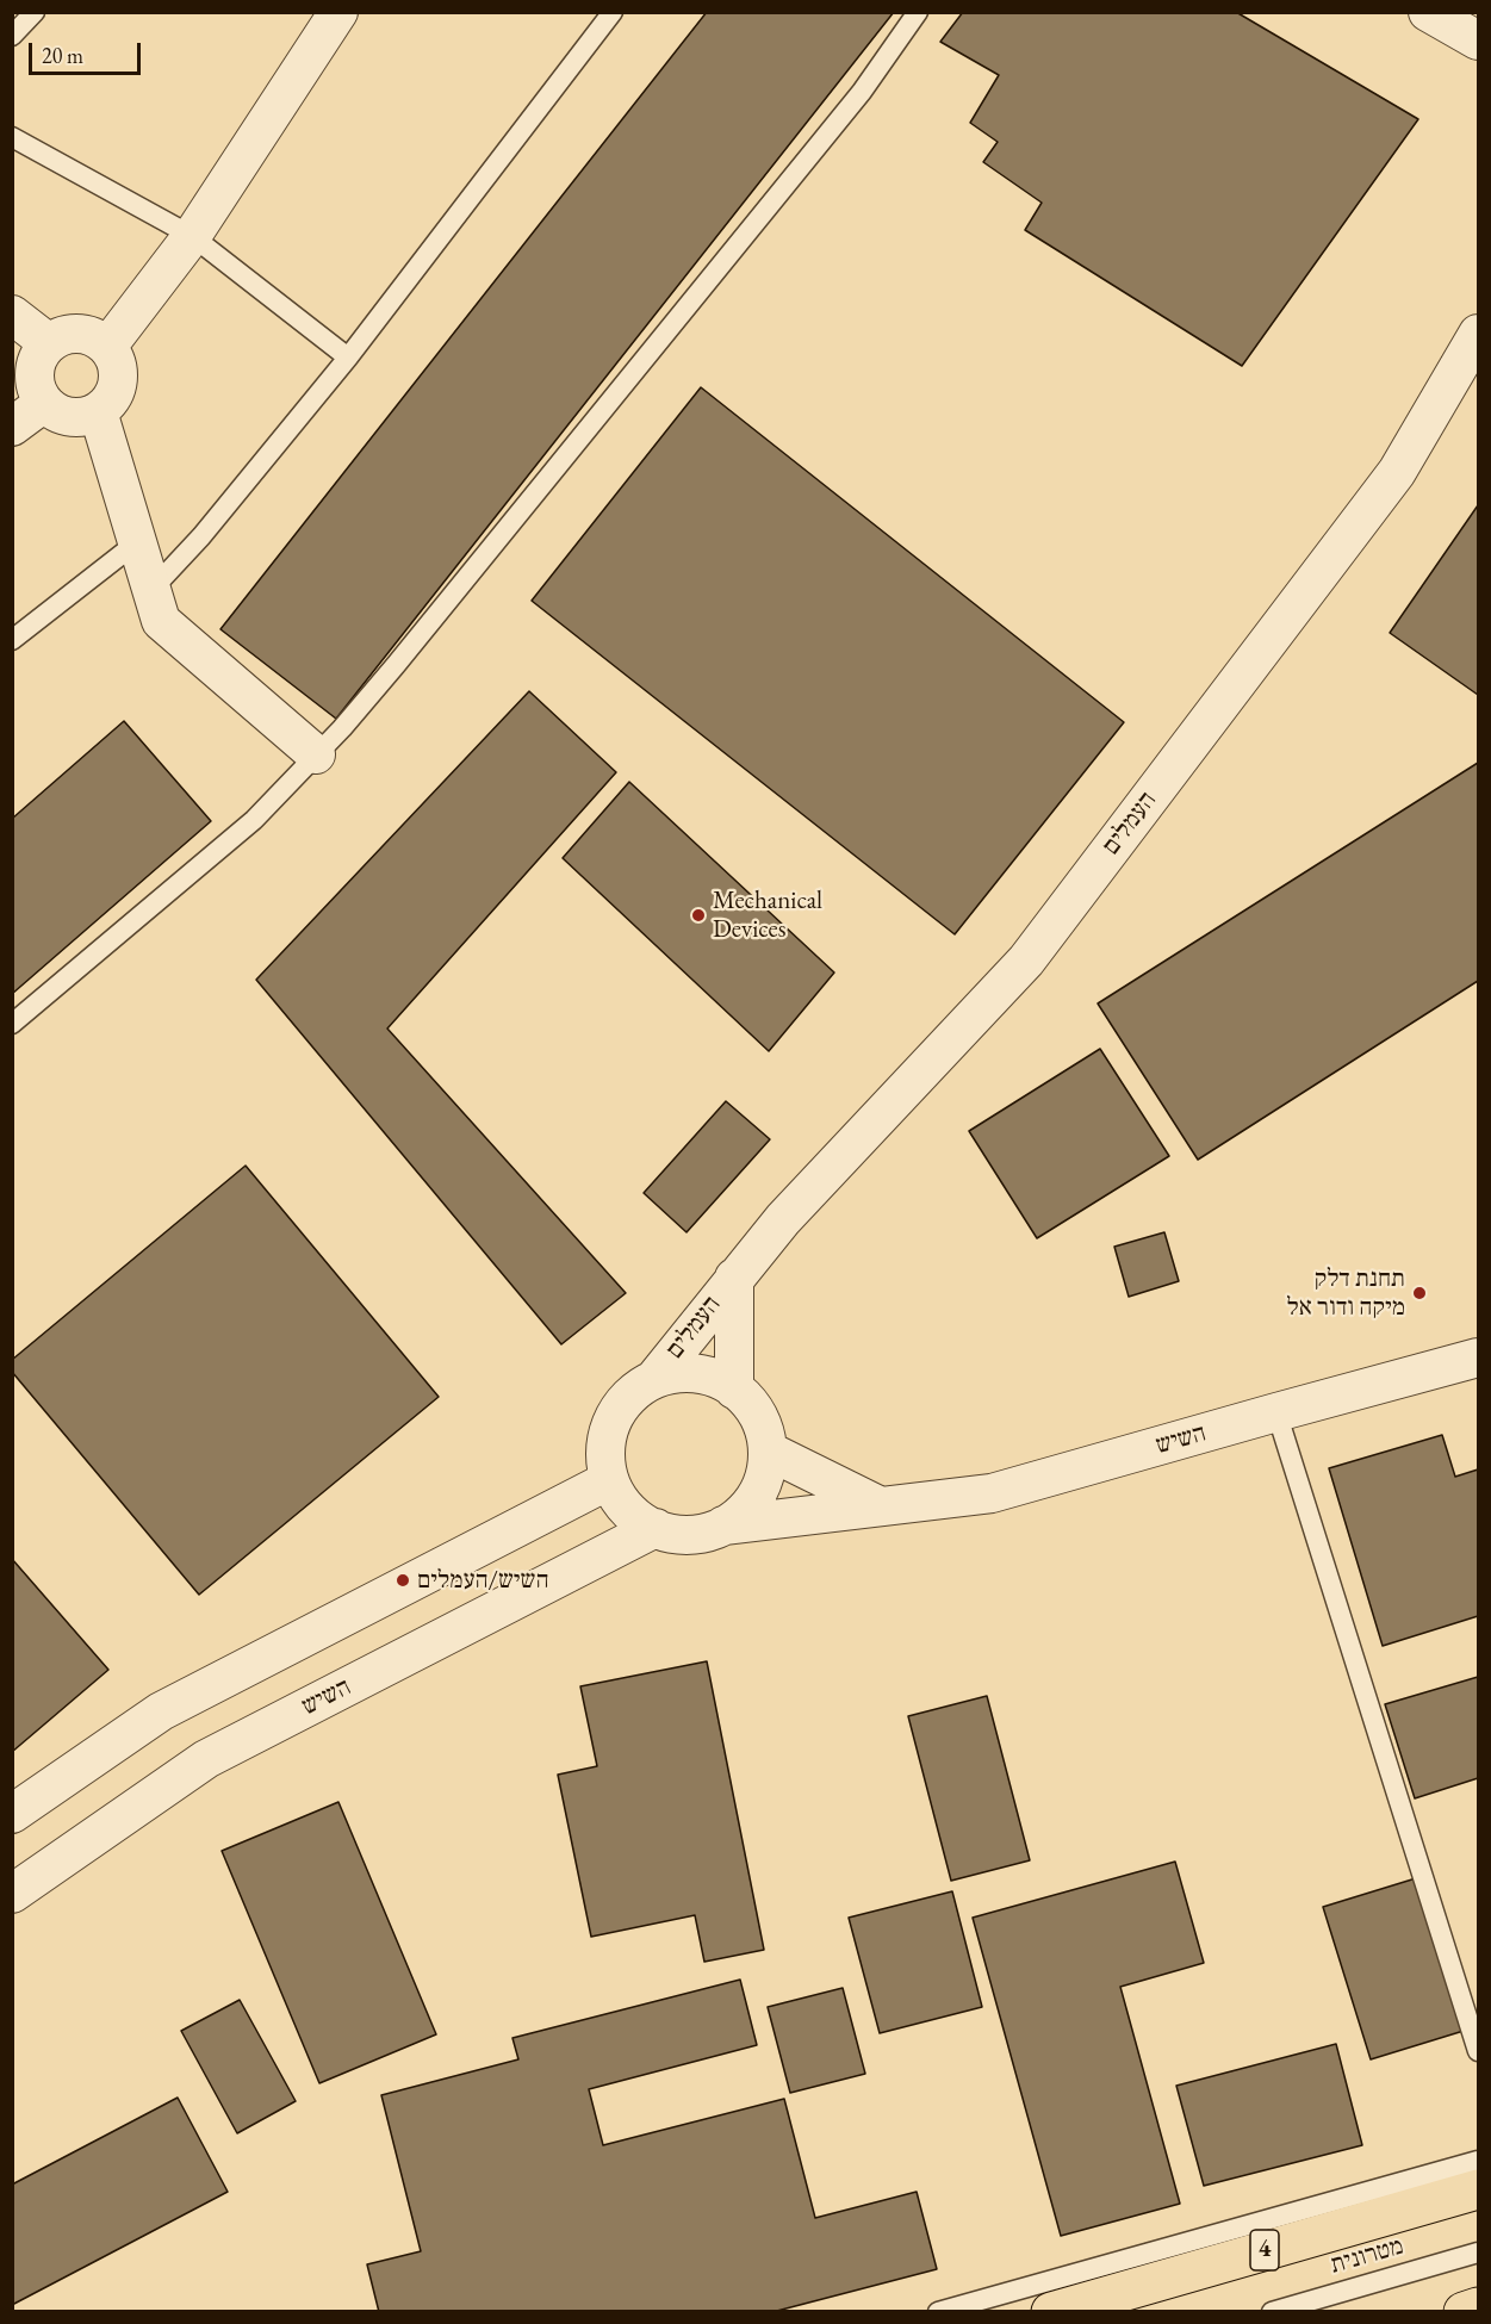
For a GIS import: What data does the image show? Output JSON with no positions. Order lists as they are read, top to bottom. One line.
{"streets":{"highway":["4"],"street":["העמלים","השיש"],"lane":["מטרונית"]},"crossings":[["העמלים","השיש"]],"places":["Mechanical Devices","תחנת דלק מיקה ודור אל","השיש/העמלים"],"scale_bar":"20 m"}
